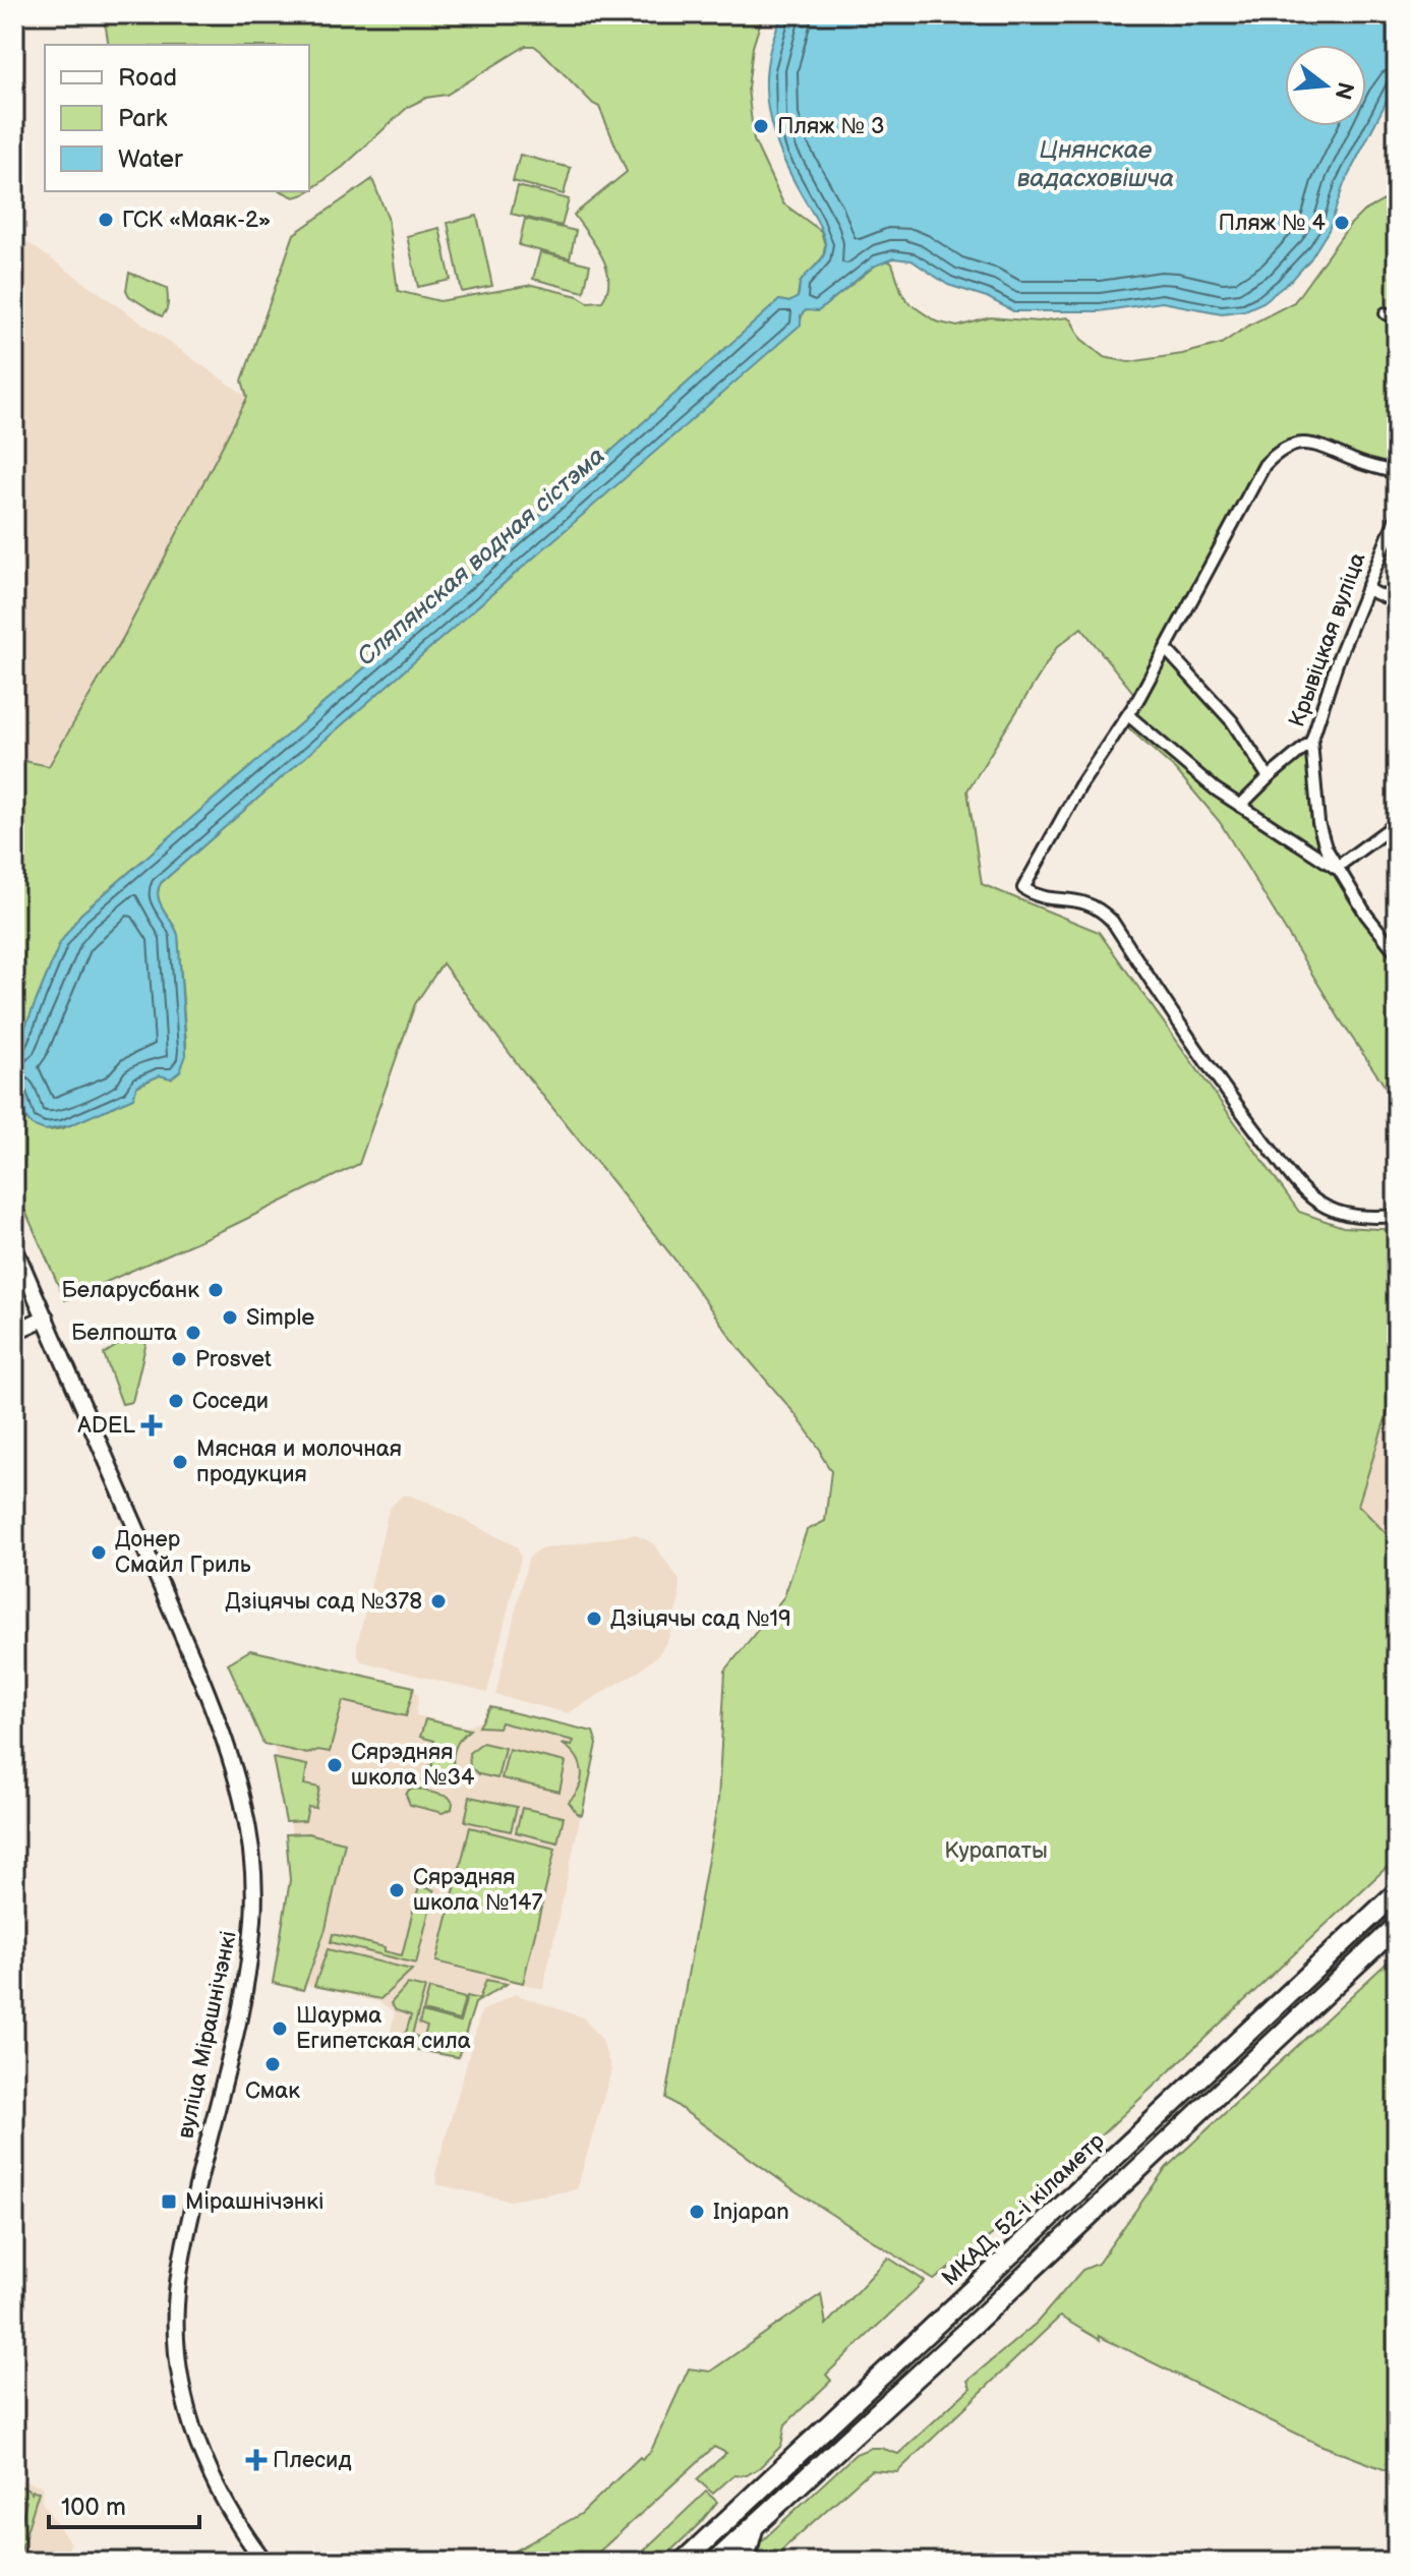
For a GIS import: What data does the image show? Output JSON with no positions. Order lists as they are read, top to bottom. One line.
{"streets":{"highway":["МКАД, 52-і кіламетр"],"main road":["вуліца Мірашнічэнкі"],"street":["Крывіцкая вуліца"]},"water":["Цнянскае вадасховішча","Сляпянская водная сістэма"],"parks":["Курапаты"],"places":{"other":["Пляж № 3","ГСК «Маяк-2»","Пляж № 4","Беларусбанк","Simple","Белпошта","Prosvet","Соседи","Мясная и молочная продукция","Донер Смайл Гриль","Дзіцячы сад №378","Дзіцячы сад №19","Сярэдняя школа №34","Сярэдняя школа №147","Шаурма Египетская сила","Смак","Injapan"],"health":["ADEL","Плесид"],"transit":["Мірашнічэнкі"]},"legend":["Road","Park","Water"],"scale_bar":"100 m","north":"right"}
